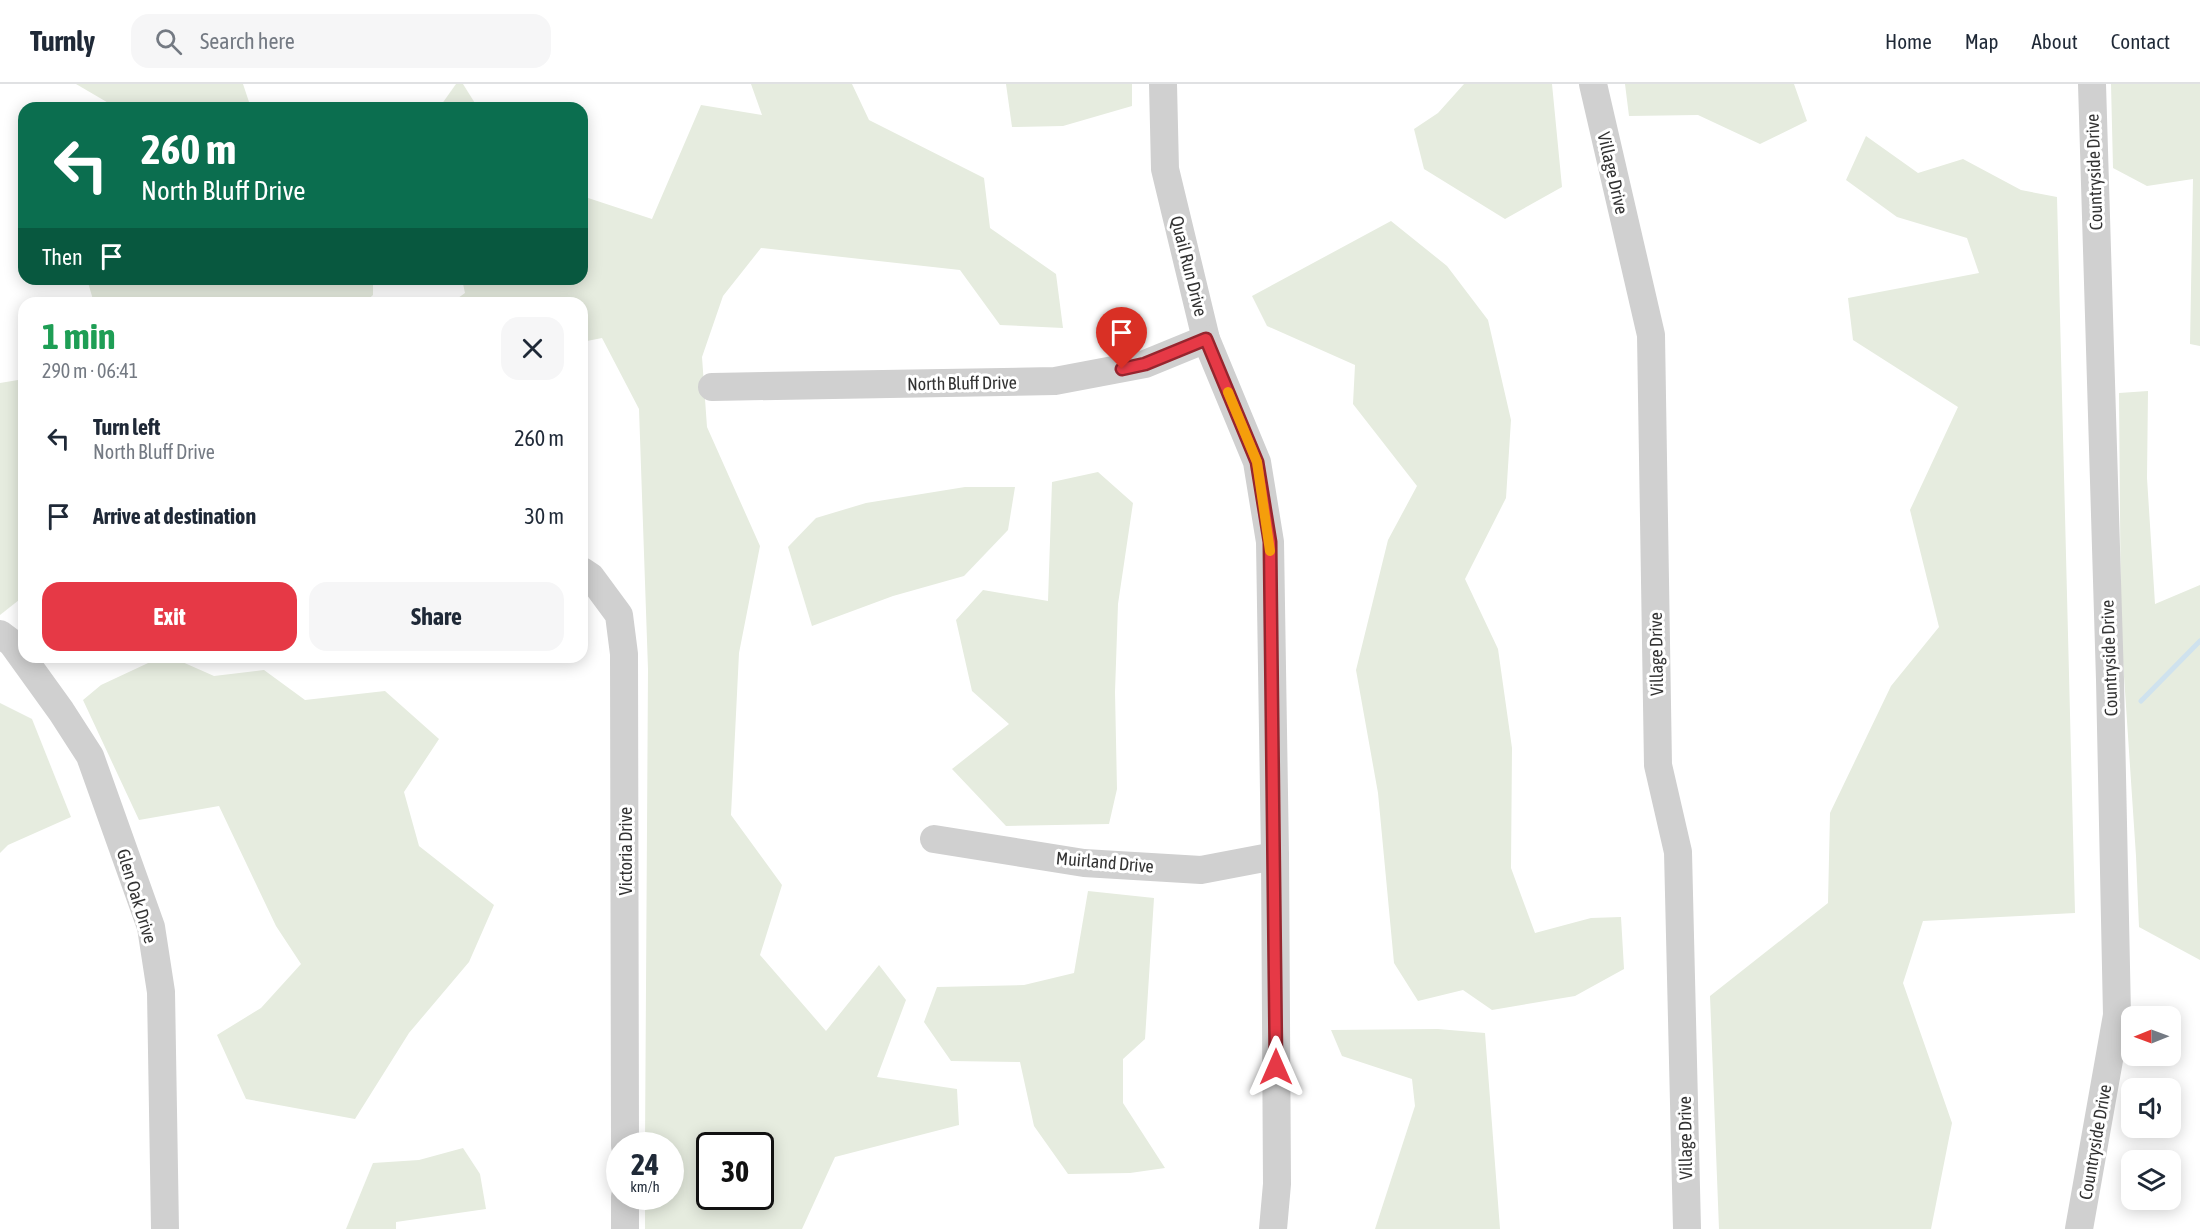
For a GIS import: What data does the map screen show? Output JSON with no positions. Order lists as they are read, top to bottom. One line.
{"streets":{"street":["Countryside Drive","Village Drive","Quail Run Drive","North Bluff Drive","Victoria Drive","Muirland Drive","Glen Oak Drive"]},"crossings":[["Quail Run Drive","North Bluff Drive"],["Quail Run Drive","Muirland Drive"]],"north":"left","page":{"header":"Turnly","search":"Search here","nav":["Home","Map","About","Contact"],"turn":["260 m","North Bluff Drive"],"then":"Then","heading":["1 min","290 m · 06:41"],"list":[{"name":"Turn left","note":"North Bluff Drive","value":"260 m"},{"name":"Arrive at destination","value":"30 m"}],"buttons":["Exit","Share"],"speed":"24 km/h","limit":"30"}}
